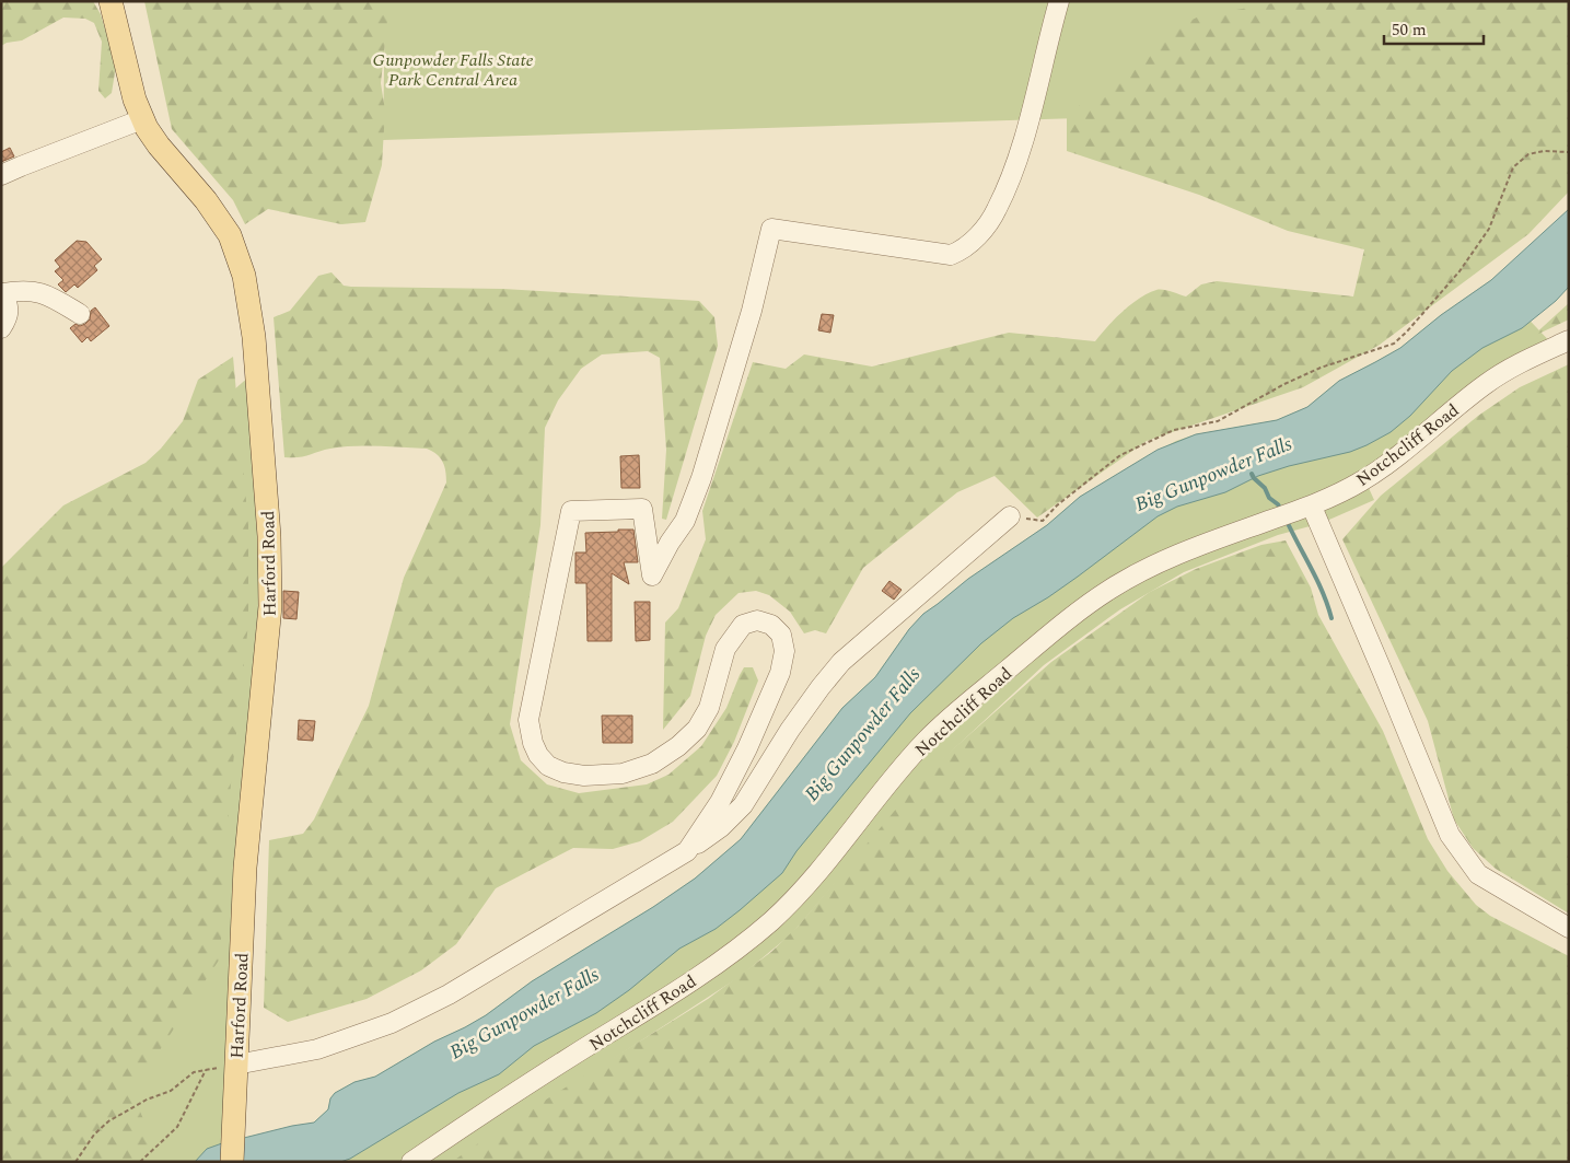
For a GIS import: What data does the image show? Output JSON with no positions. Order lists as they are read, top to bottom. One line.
{"streets":{"main road":["Harford Road"],"street":["Notchcliff Road"]},"water":["Big Gunpowder Falls"],"parks":["Gunpowder Falls State Park Central Area"],"scale_bar":"50 m"}
